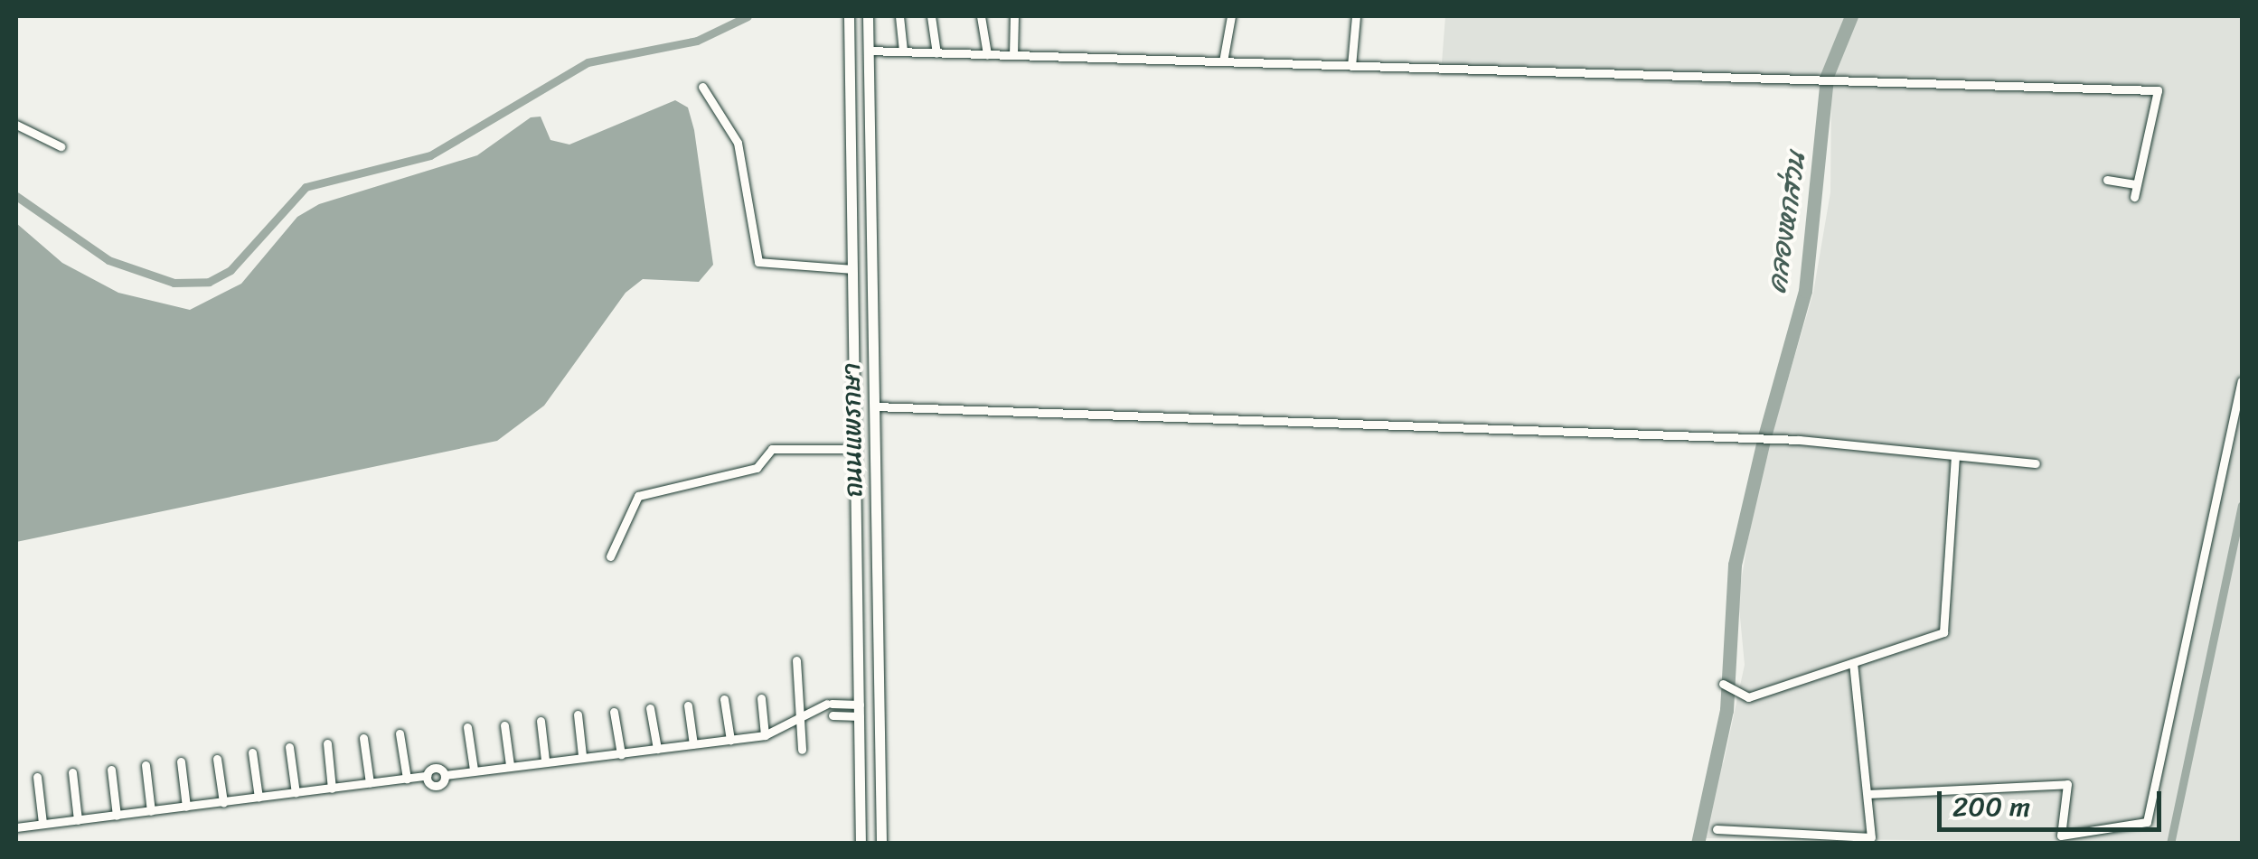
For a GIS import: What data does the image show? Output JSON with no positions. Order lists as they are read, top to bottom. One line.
{"streets":{"main road":["ถนนแพรกษา"]},"water":["คลองหกส่วน"],"scale_bar":"200 m"}
